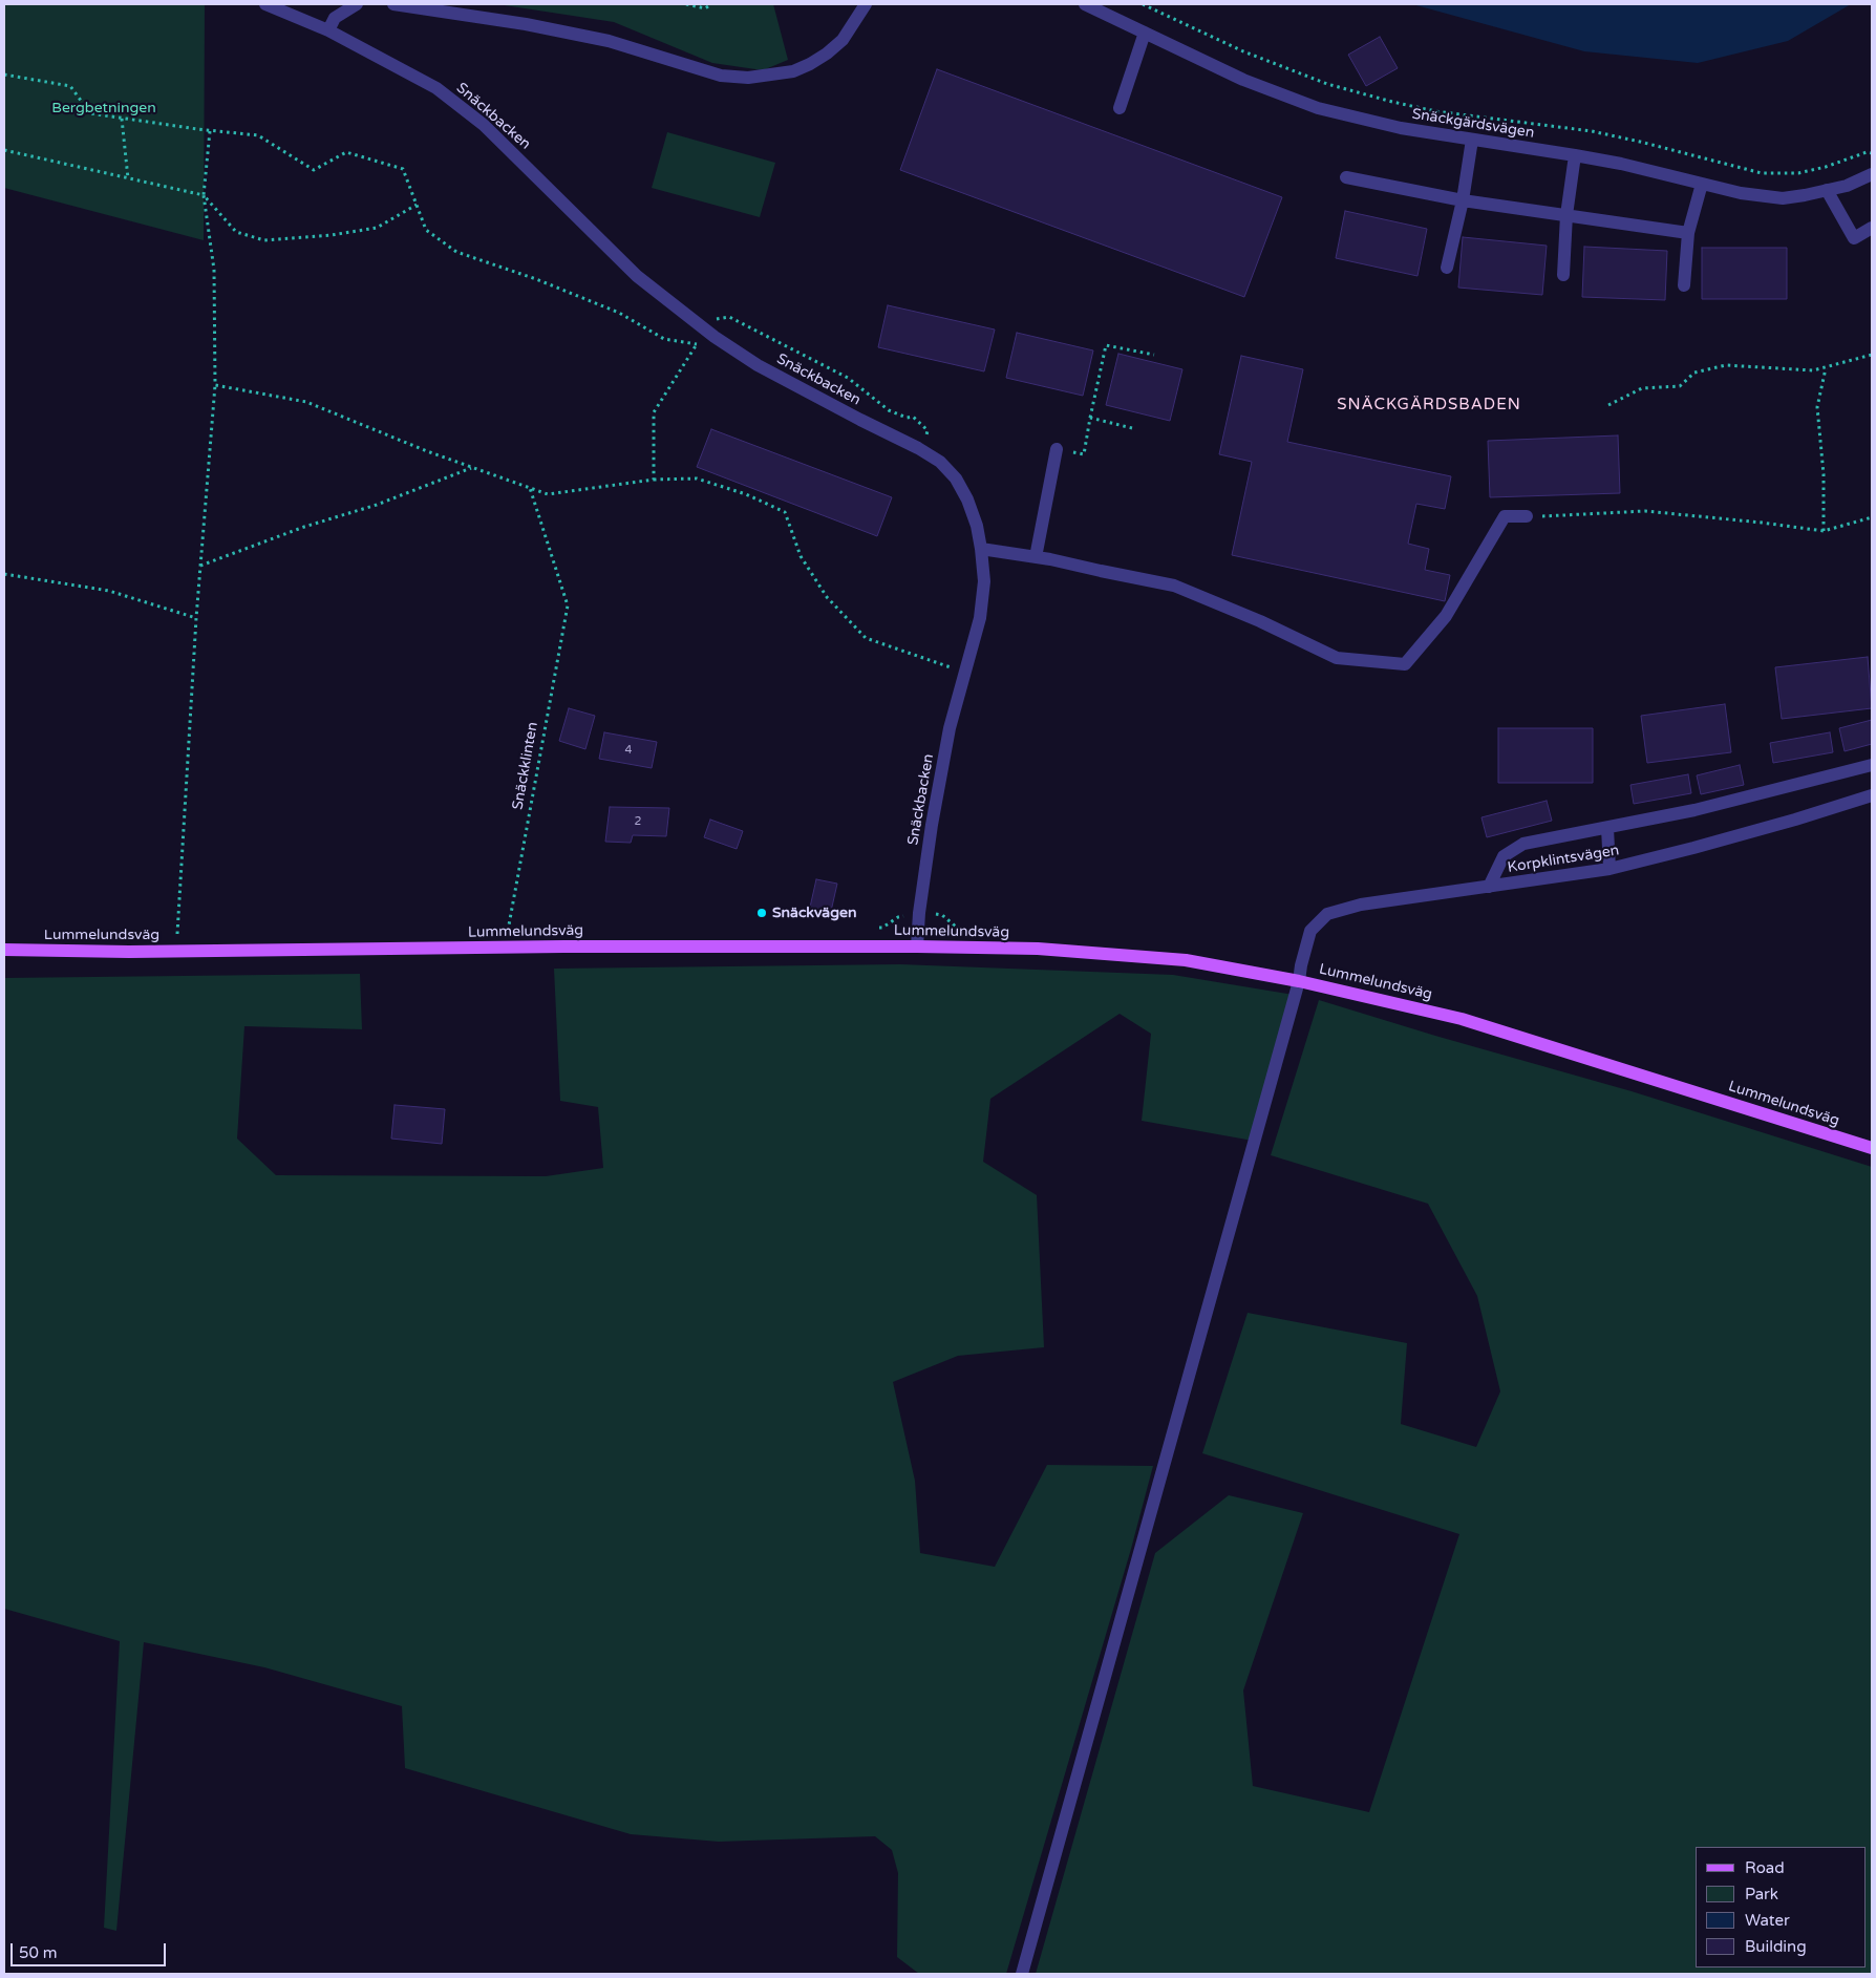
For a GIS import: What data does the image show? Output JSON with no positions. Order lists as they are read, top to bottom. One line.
{"streets":{"main road":["Lummelundsväg"],"street":["Snäckbacken","Snäckgärdsvägen","Korpklintsvägen"],"path":["Snäckklinten"]},"crossings":[["Snäckbacken","Lummelundsväg"],["Korpklintsvägen","Lummelundsväg"]],"districts":["SNÄCKGÄRDSBADEN"],"parks":["Bergbetningen"],"places":["Snäckvägen"],"house_numbers":["4","2"],"legend":["Road","Park","Water","Building"],"scale_bar":"50 m"}
